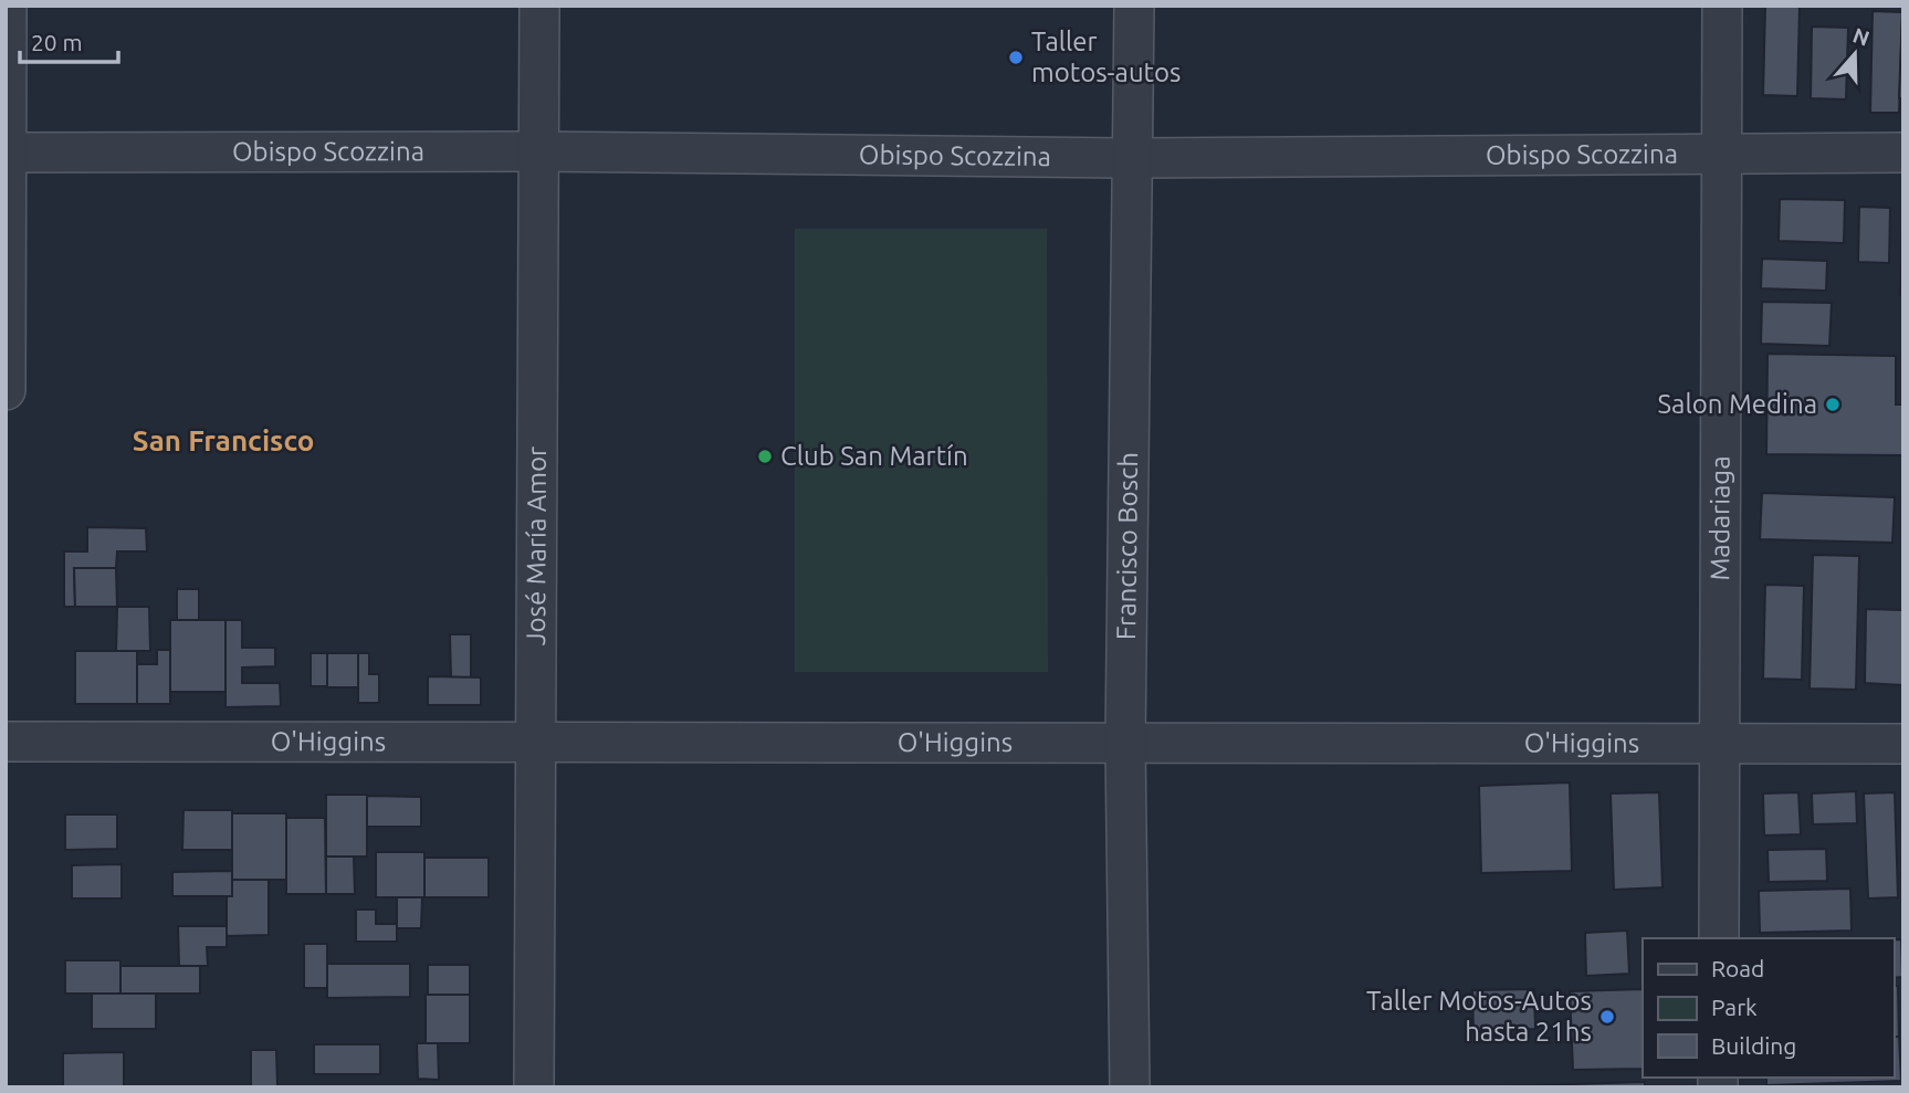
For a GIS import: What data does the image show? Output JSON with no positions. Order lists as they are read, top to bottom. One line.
{"streets":{"street":["Obispo Scozzina","Madariaga","José María Amor","Francisco Bosch","O'Higgins"]},"crossings":[["Obispo Scozzina","Madariaga"],["Obispo Scozzina","José María Amor"],["Obispo Scozzina","Francisco Bosch"],["Madariaga","O'Higgins"],["José María Amor","O'Higgins"],["Francisco Bosch","O'Higgins"]],"districts":["San Francisco"],"places":["Taller motos-autos","Salon Medina","Club San Martín","Taller Motos-Autos hasta 21hs"],"legend":["Road","Park","Building"],"scale_bar":"20 m","north":"top"}
